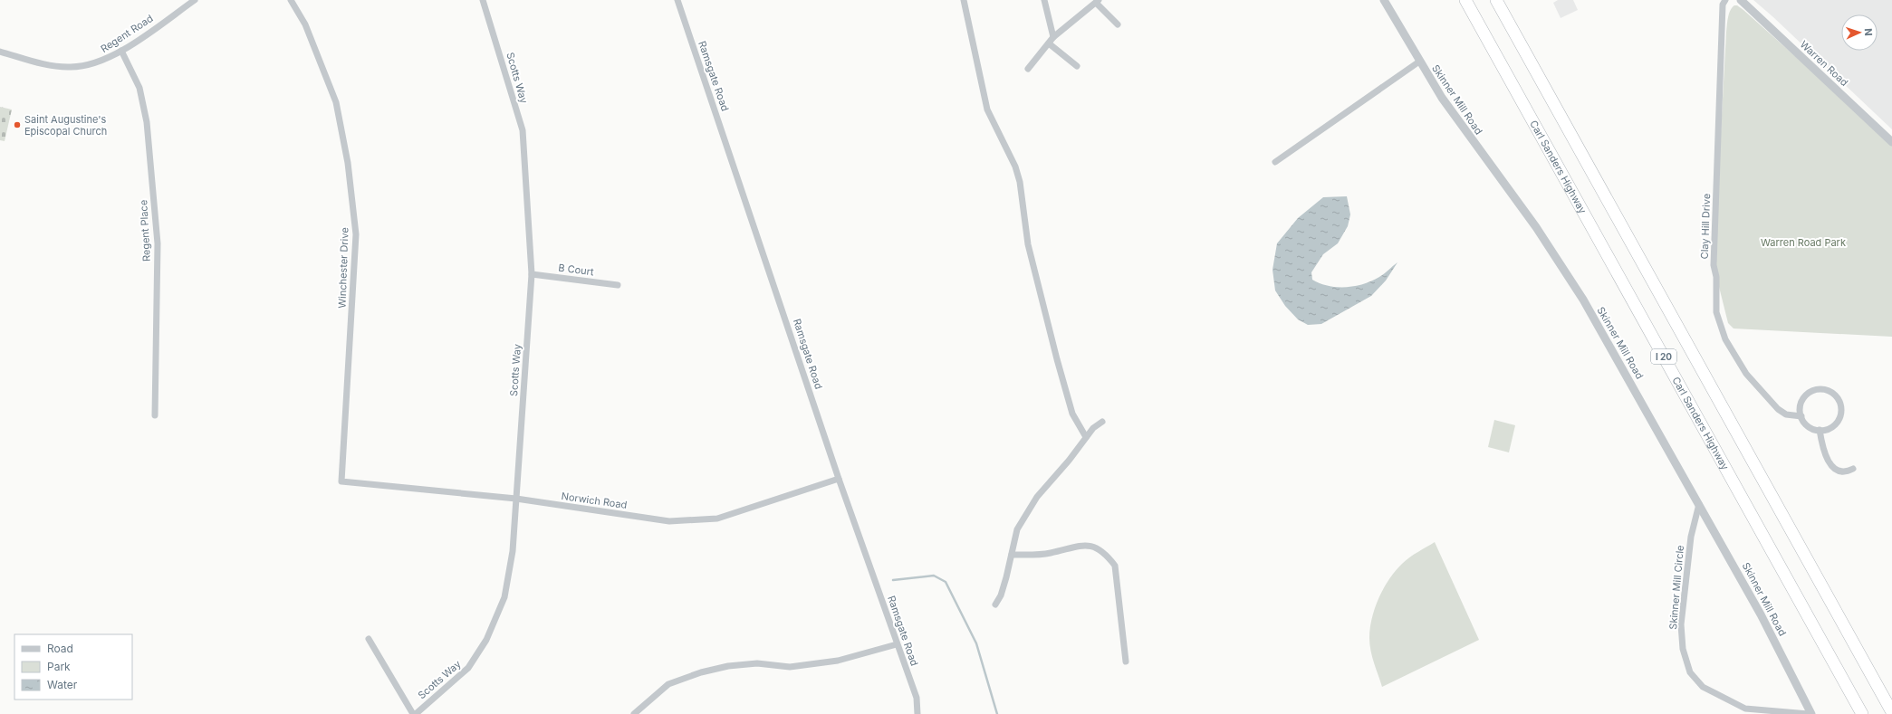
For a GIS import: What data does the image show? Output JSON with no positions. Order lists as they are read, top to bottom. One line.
{"streets":{"highway":["Carl Sanders Highway","I 20"],"street":["Regent Road","Warren Road","Ramsgate Road","Scotts Way","Skinner Mill Road","Clay Hill Drive","Regent Place","Winchester Drive","B Court","Norwich Road","Skinner Mill Circle"]},"crossings":[["Regent Road","Regent Place"],["Ramsgate Road","Norwich Road"],["Scotts Way","B Court"],["Scotts Way","Norwich Road"],["Skinner Mill Road","Skinner Mill Circle"],["Winchester Drive","Norwich Road"]],"parks":["Warren Road Park"],"places":["Saint Augustine's Episcopal Church"],"legend":["Road","Park","Water"],"north":"right"}
